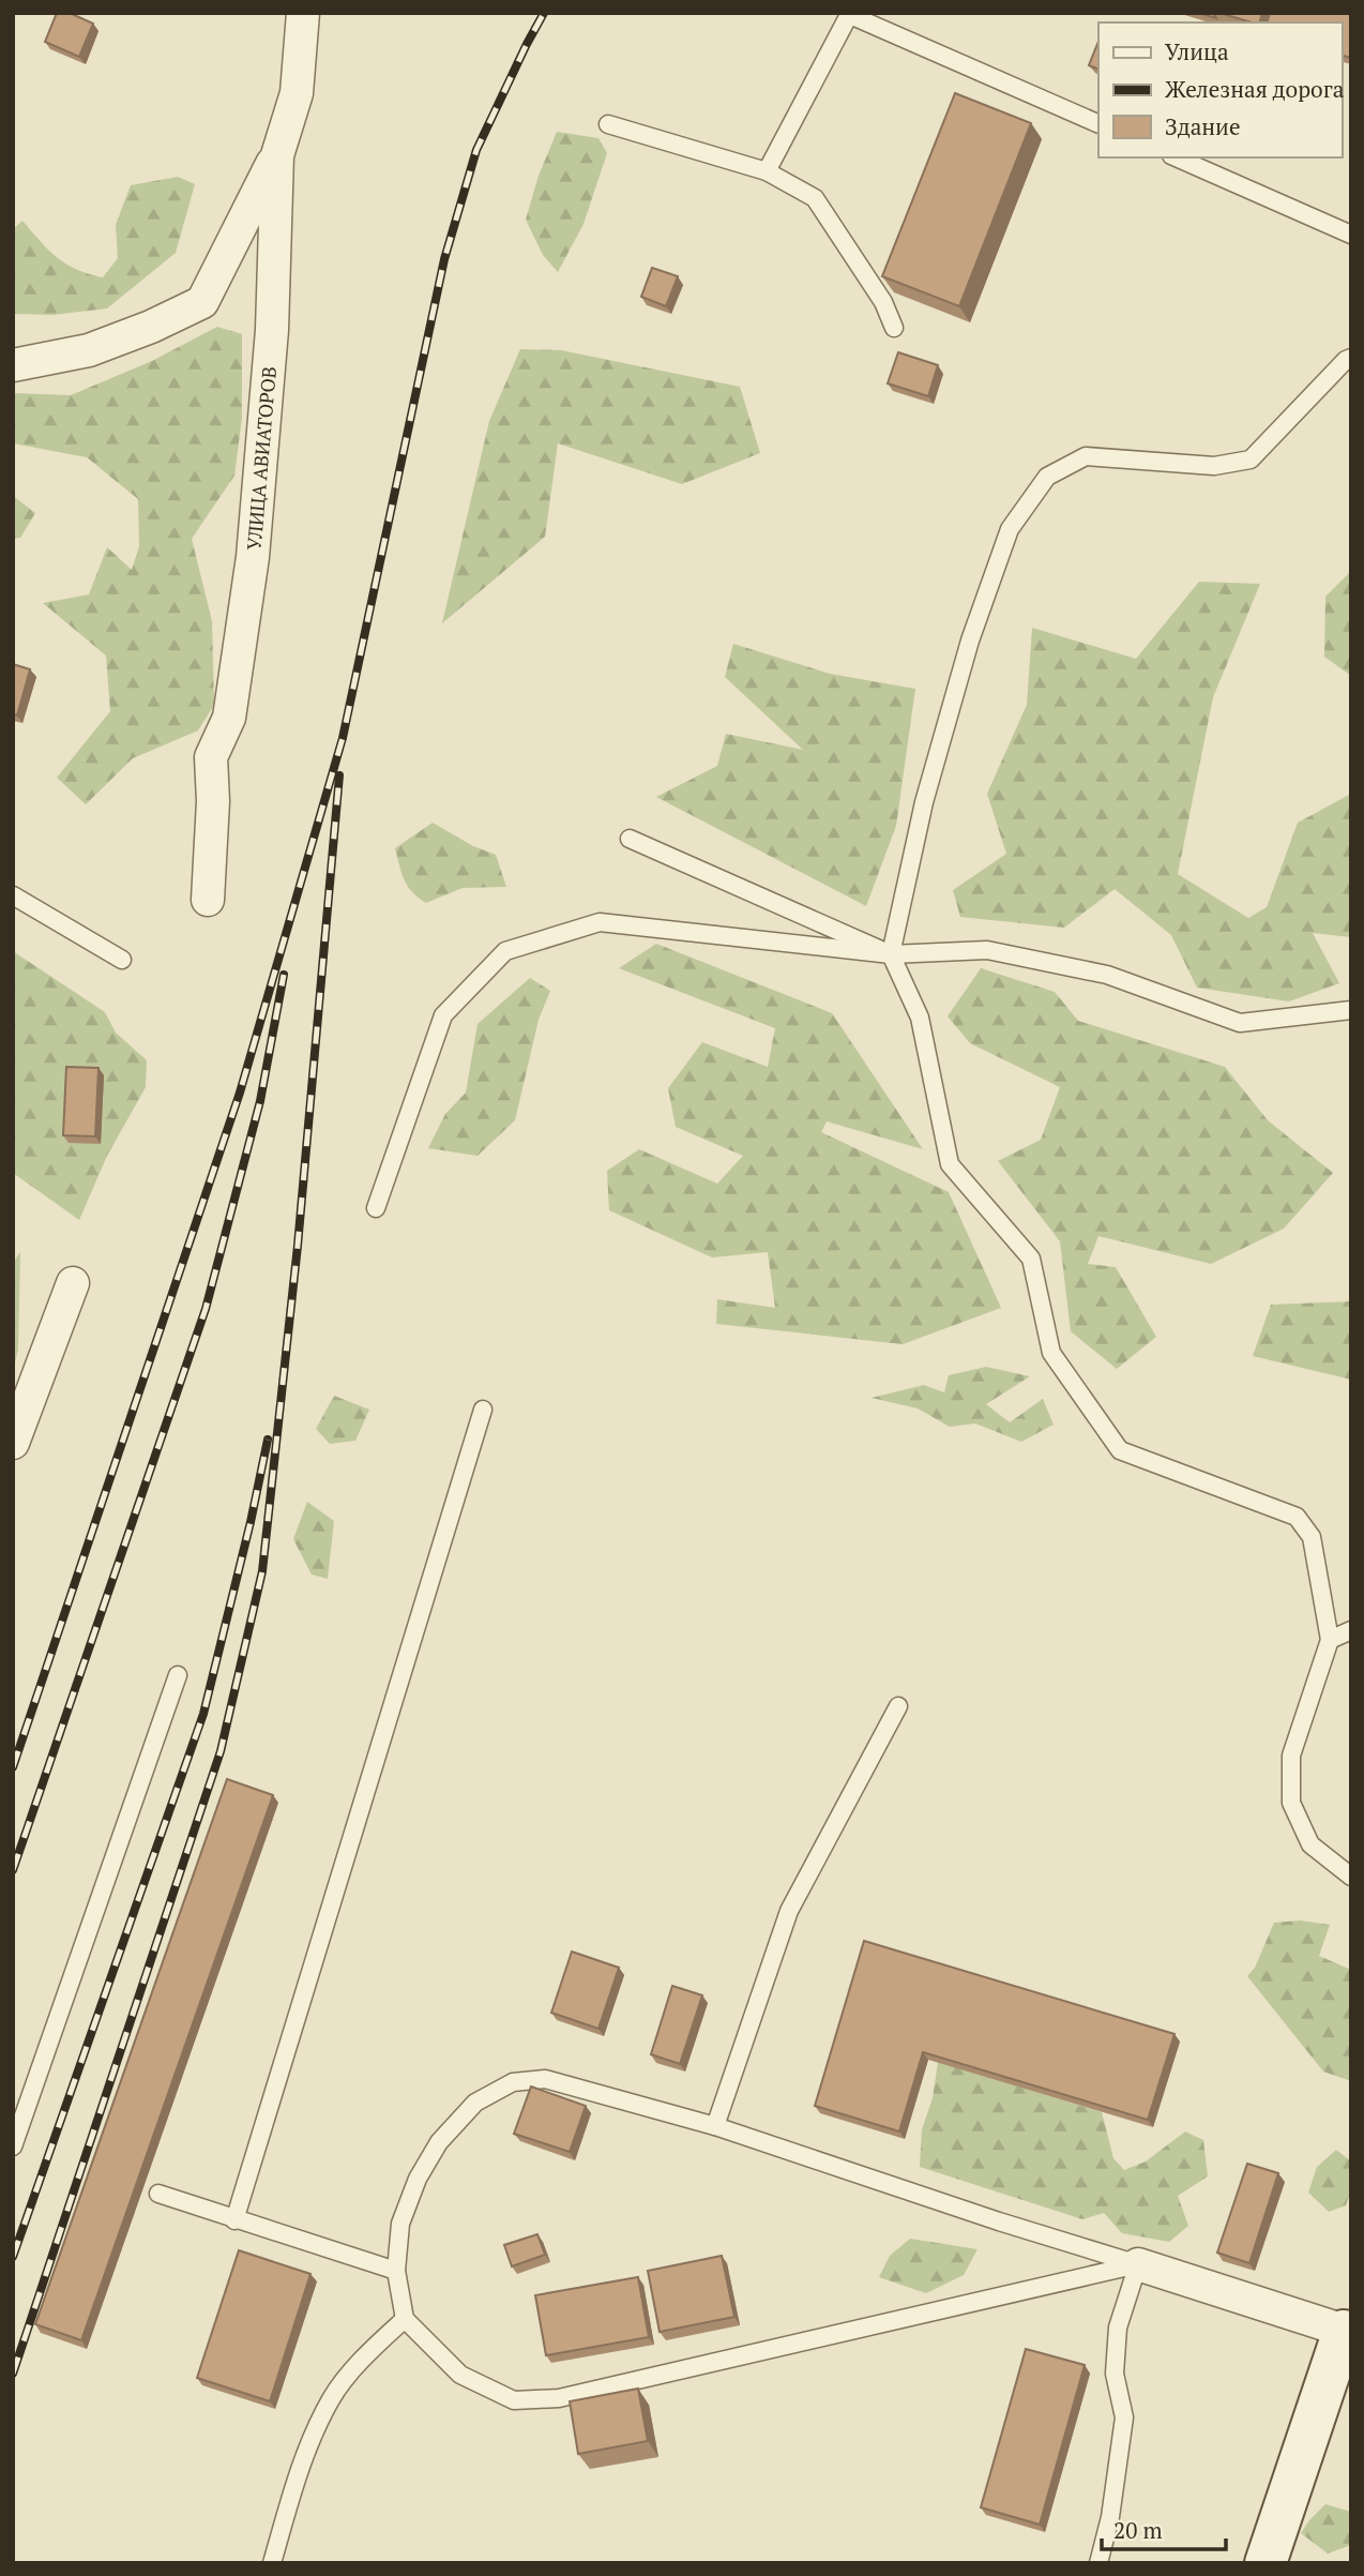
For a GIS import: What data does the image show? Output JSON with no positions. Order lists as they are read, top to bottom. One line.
{"streets":{"street":["УЛИЦА АВИАТОРОВ"]},"legend":["Улица","Железная дорога","Здание"],"scale_bar":"20 m"}
